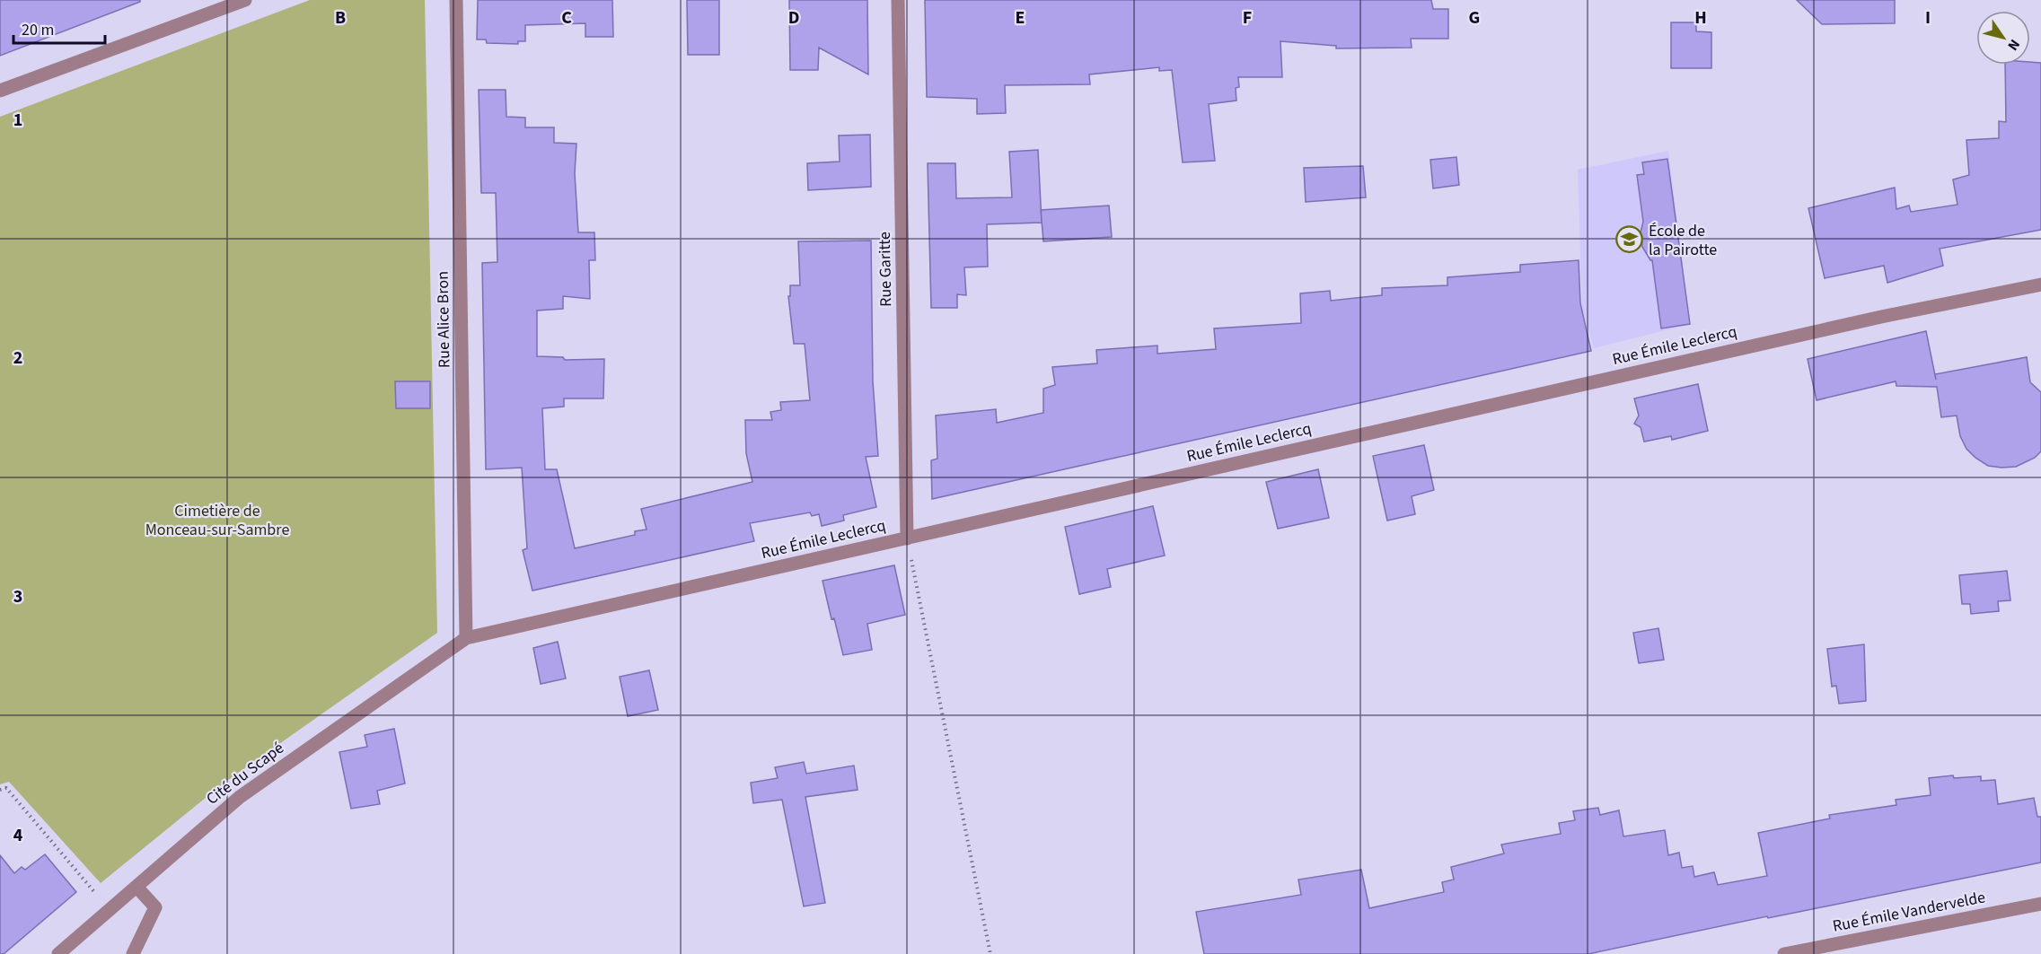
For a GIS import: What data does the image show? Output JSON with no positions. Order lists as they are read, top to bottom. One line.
{"streets":{"street":["Rue Garitte","Rue Alice Bron","Rue Émile Leclercq","Cité du Scapé","Rue Émile Vandervelde"]},"crossings":[["Rue Garitte","Rue Émile Leclercq"],["Rue Alice Bron","Rue Émile Leclercq"],["Rue Alice Bron","Cité du Scapé"],["Rue Émile Leclercq","Cité du Scapé"]],"parks":["Cimetière de Monceau-sur-Sambre"],"places":{"school or university":["École de la Pairotte"]},"scale_bar":"20 m","north":"bottom right","grid":{"columns":["B","C","D","E","F","G","H","I"],"rows":["1","2","3","4"]}}
